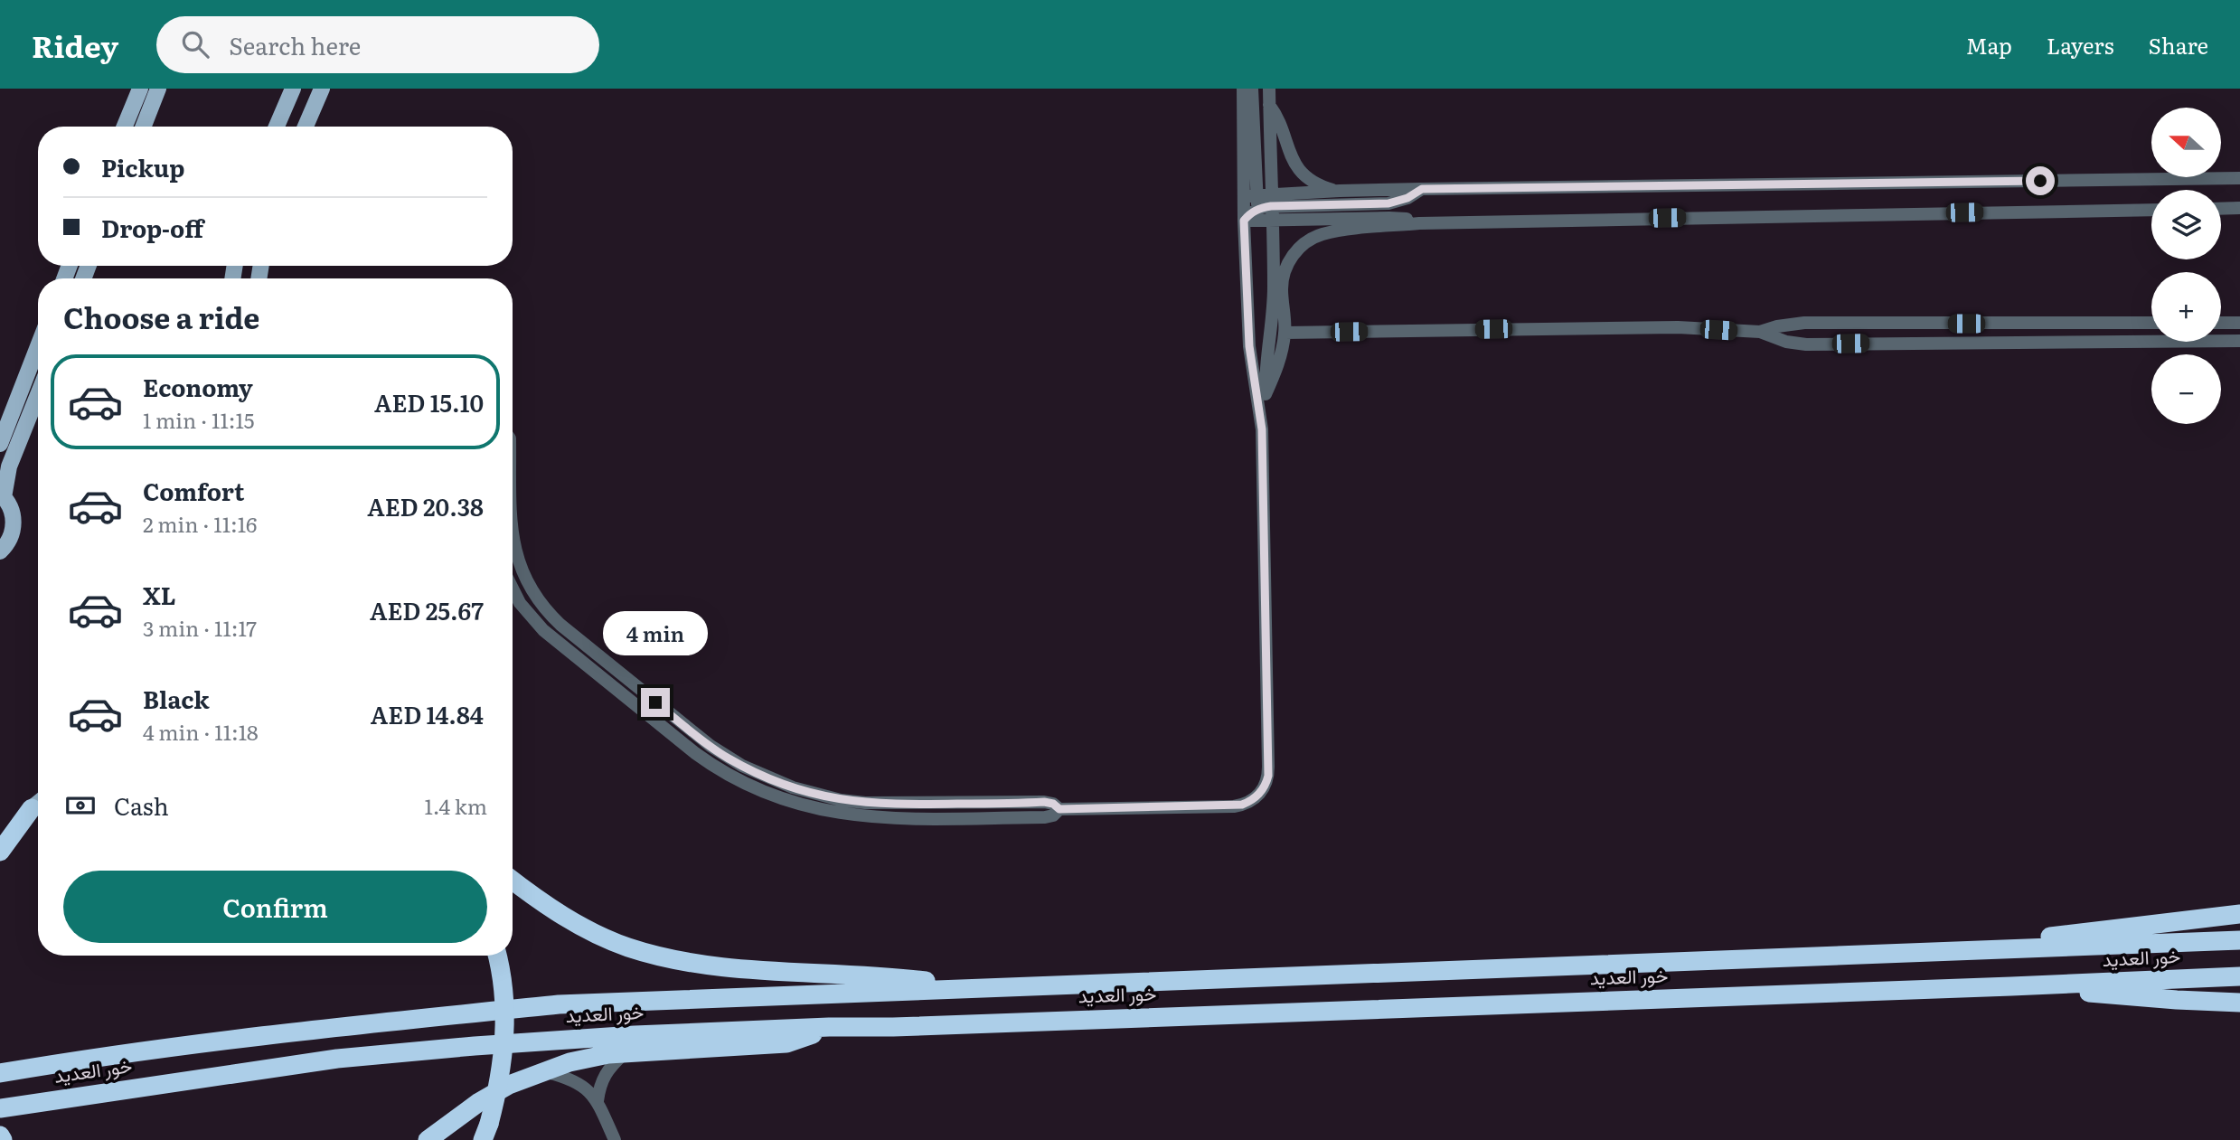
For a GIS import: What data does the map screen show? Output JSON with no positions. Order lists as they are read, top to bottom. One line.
{"streets":{"highway":["خور العديد"]},"north":"left","page":{"header":"Ridey","search":"Search here","nav":["Map","Layers","Share"],"map_buttons":["+","−"],"banner":["Pickup","Drop-off"],"heading":"Choose a ride","list":[{"name":"Economy","note":"1 min · 11:15","value":"AED 15.10"},{"name":"Comfort","note":"2 min · 11:16","value":"AED 20.38"},{"name":"XL","note":"3 min · 11:17","value":"AED 25.67"},{"name":"Black","note":"4 min · 11:18","value":"AED 14.84"}],"bubble":"4 min","pay":["Cash","1.4 km"],"buttons":"Confirm"}}
